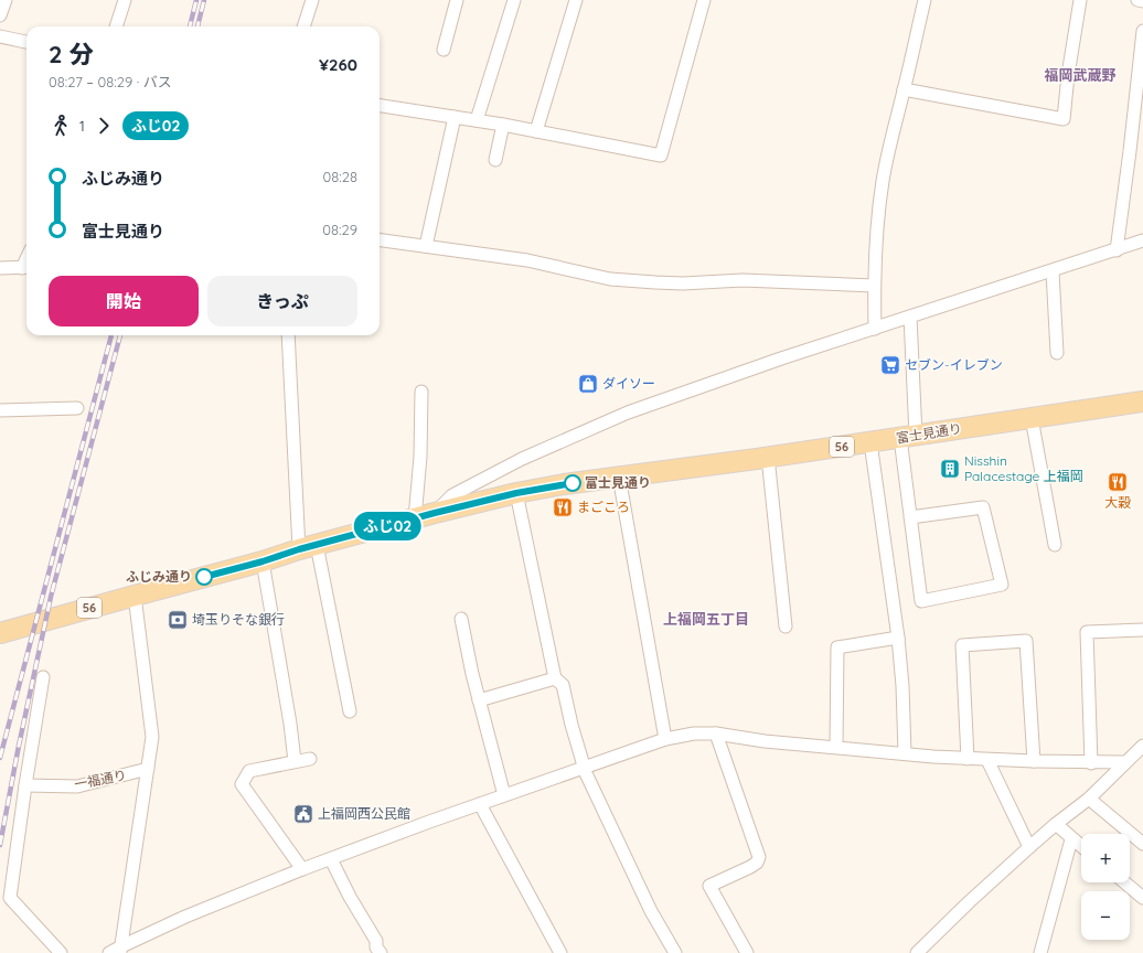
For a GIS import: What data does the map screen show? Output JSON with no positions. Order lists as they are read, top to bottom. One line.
{"streets":{"main road":["富士見通り","56"],"street":["一福通り"]},"districts":["福岡武蔵野","上福岡五丁目"],"places":{"supermarket":["セブン-イレブン"],"shop":["ダイソー"],"building":["Nisshin Palacestage 上福岡"],"restaurant":["大穀","まごころ"],"other":["富士見通り","ふじみ通り"],"bank":["埼玉りそな銀行"],"public building":["上福岡西公民館"]},"lines":["bus line ふじ02"],"page":{"on_map":"ふじ02","heading":["2 分","08:27 – 08:29 · バス","¥260"],"legs":["1","ふじ02"],"list":[{"name":"ふじみ通り","value":"08:28"},{"name":"富士見通り","value":"08:29"}],"buttons":["開始","きっぷ"],"map_buttons":["+","−"]}}
